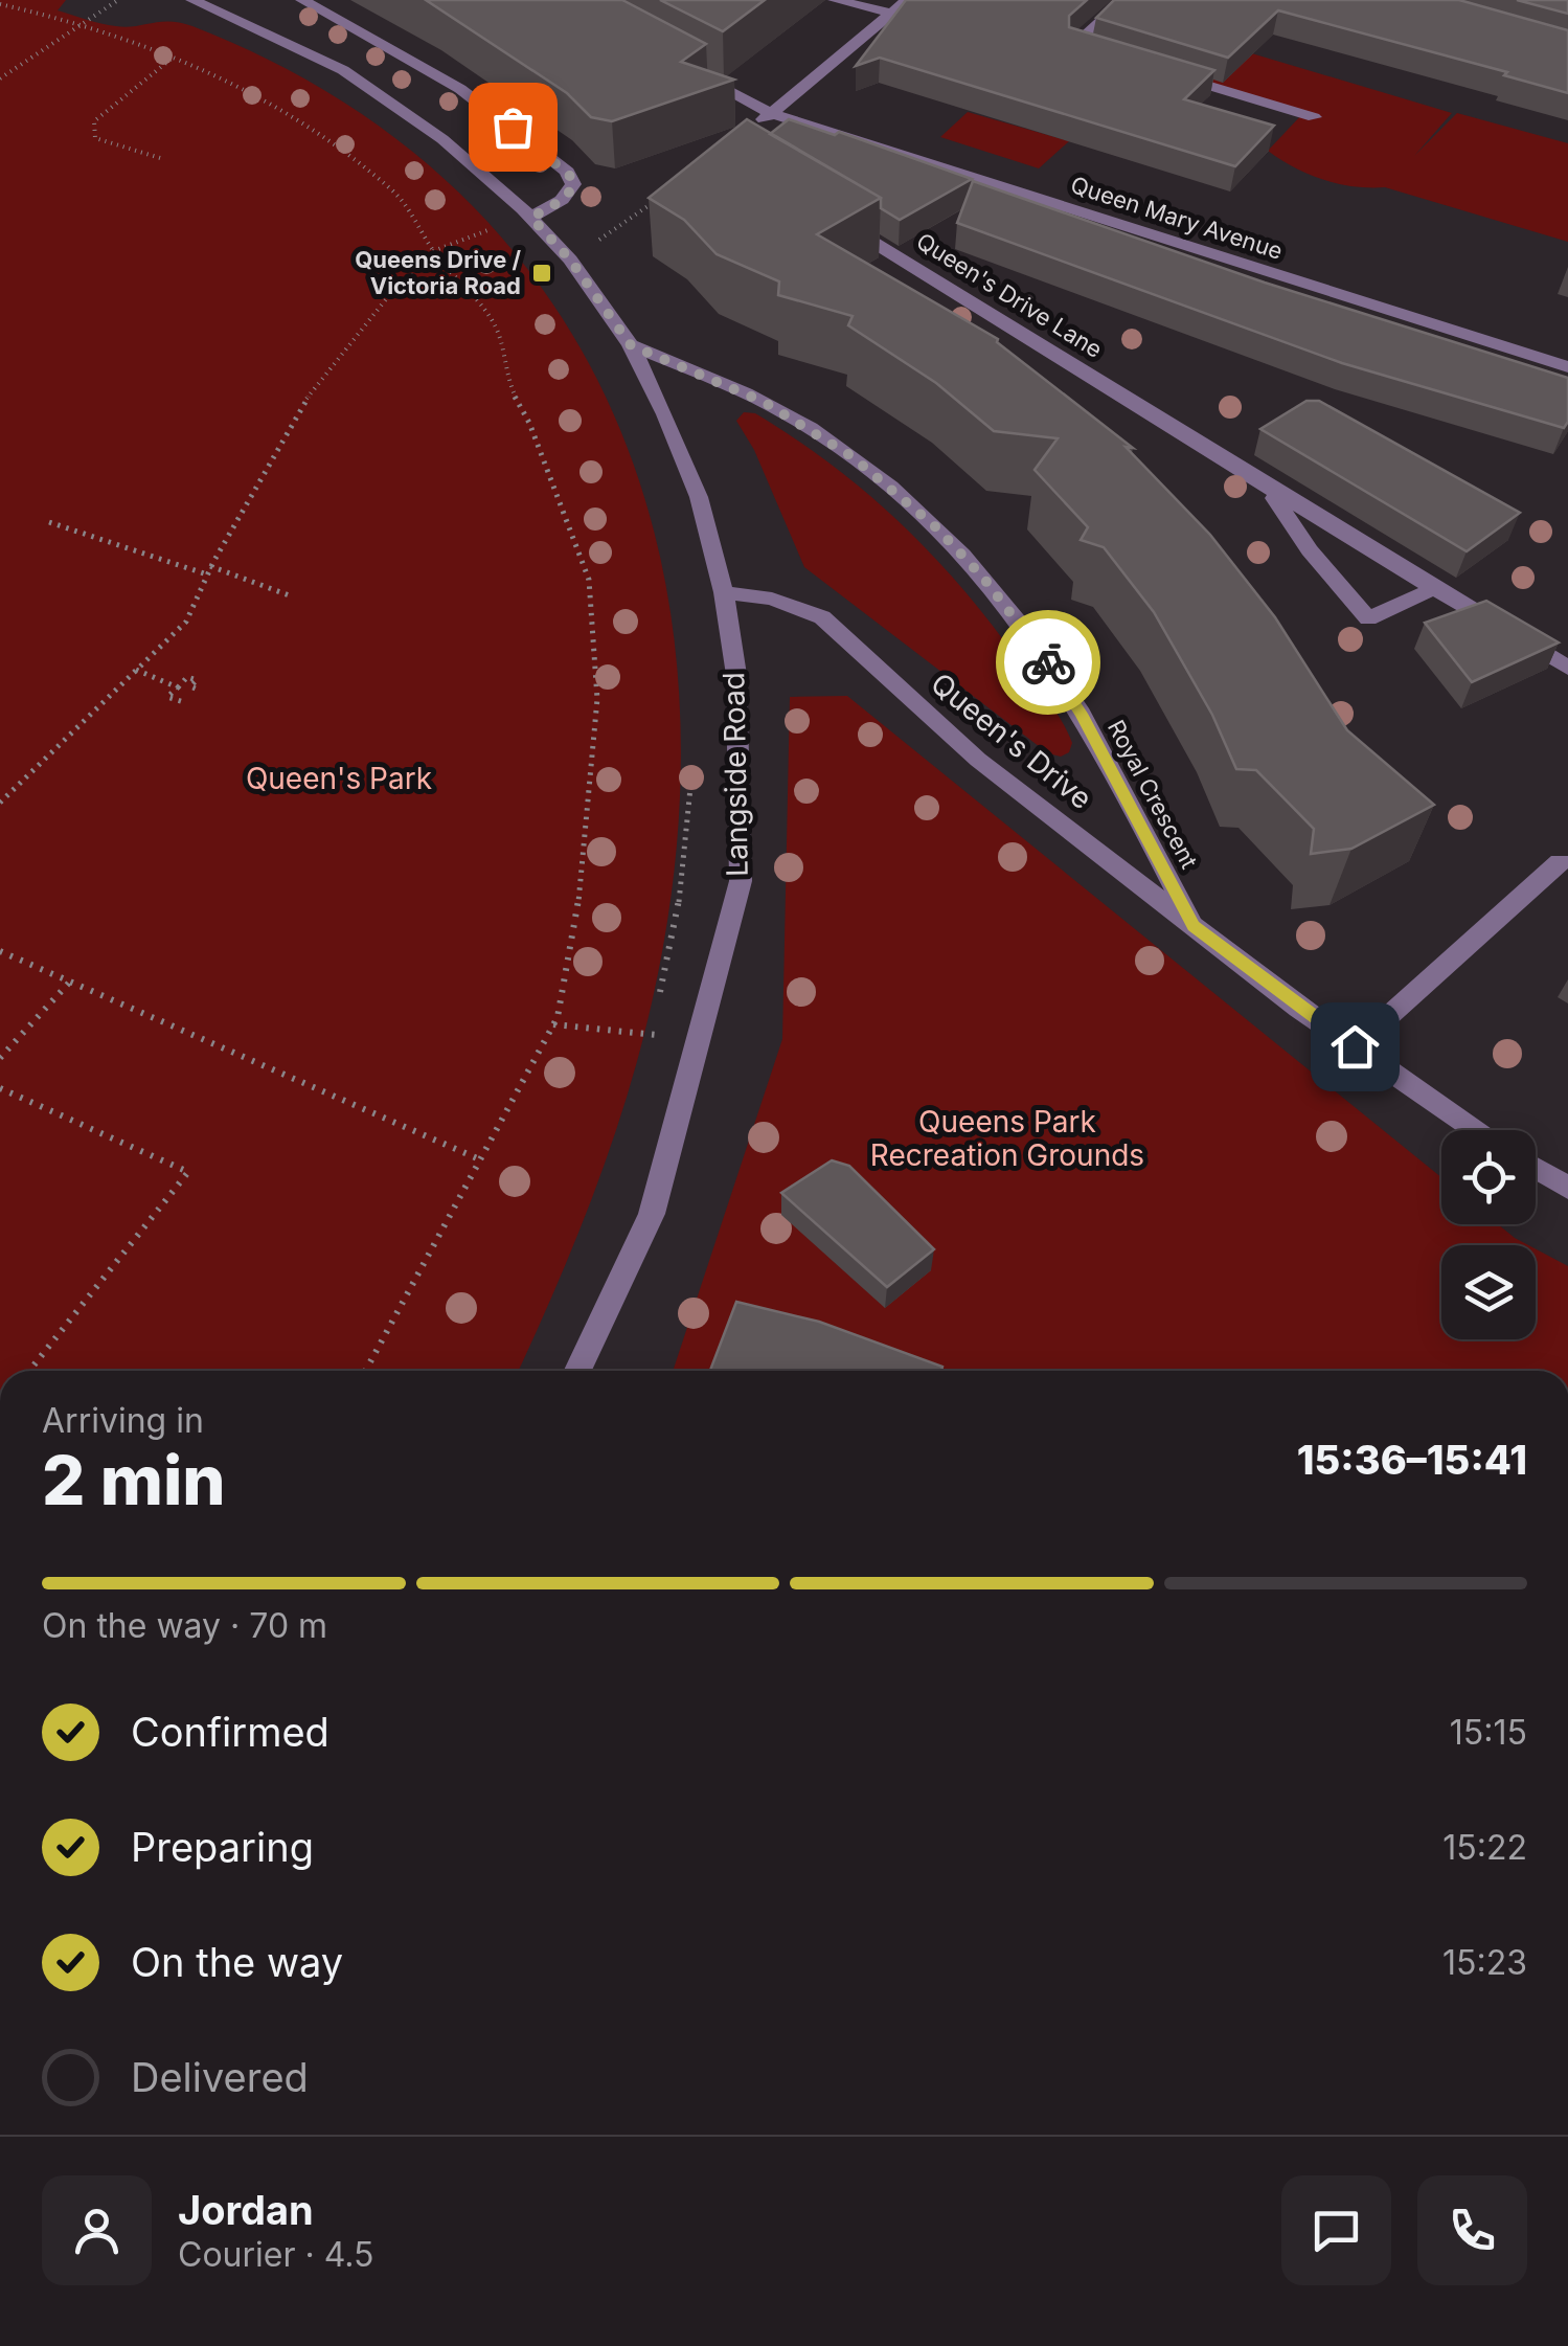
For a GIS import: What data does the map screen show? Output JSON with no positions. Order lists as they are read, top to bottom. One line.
{"streets":{"street":["Queen Mary Avenue","Queen's Drive Lane","Queen's Drive","Langside Road","Royal Crescent"]},"crossings":[["Queen's Drive","Langside Road"],["Queen's Drive","Royal Crescent"],["Langside Road","Royal Crescent"]],"parks":["Queen's Park","Queens Park Recreation Grounds"],"places":{"transit":["Queens Drive / Victoria Road"]},"page":{"heading":["2 min","Arriving in","15:36–15:41"],"panel":["Jordan","Courier · 4.5"],"bar":"On the way · 70 m","list":[["Confirmed","15:15"],["Preparing","15:22"],["On the way","15:23"],"Delivered"]}}
